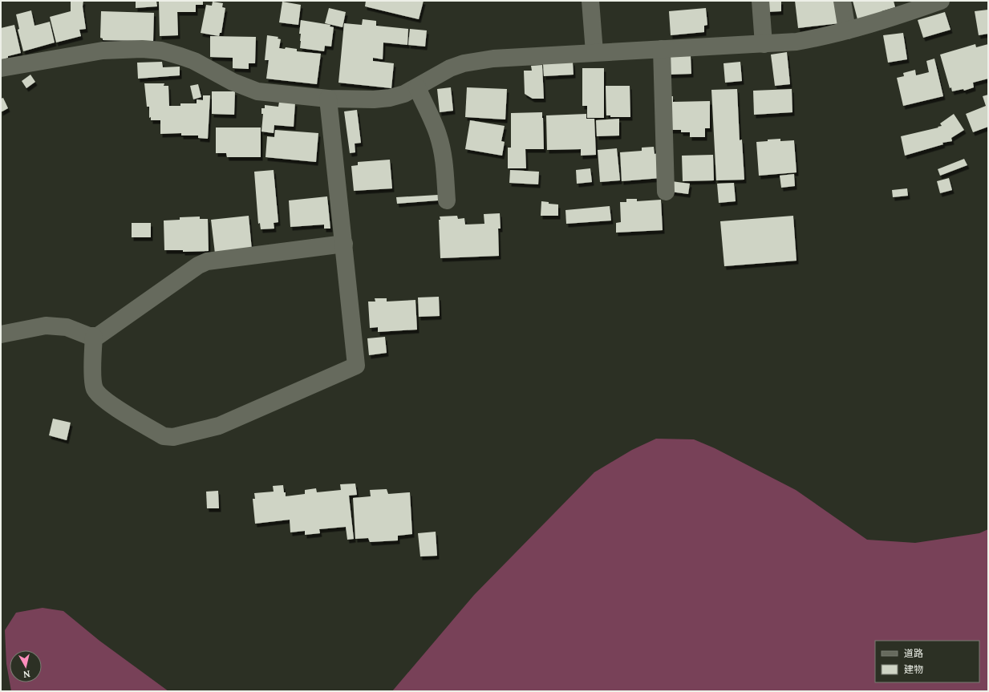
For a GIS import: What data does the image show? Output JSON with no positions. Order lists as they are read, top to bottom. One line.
{"legend":["道路","建物"],"north":"bottom"}
